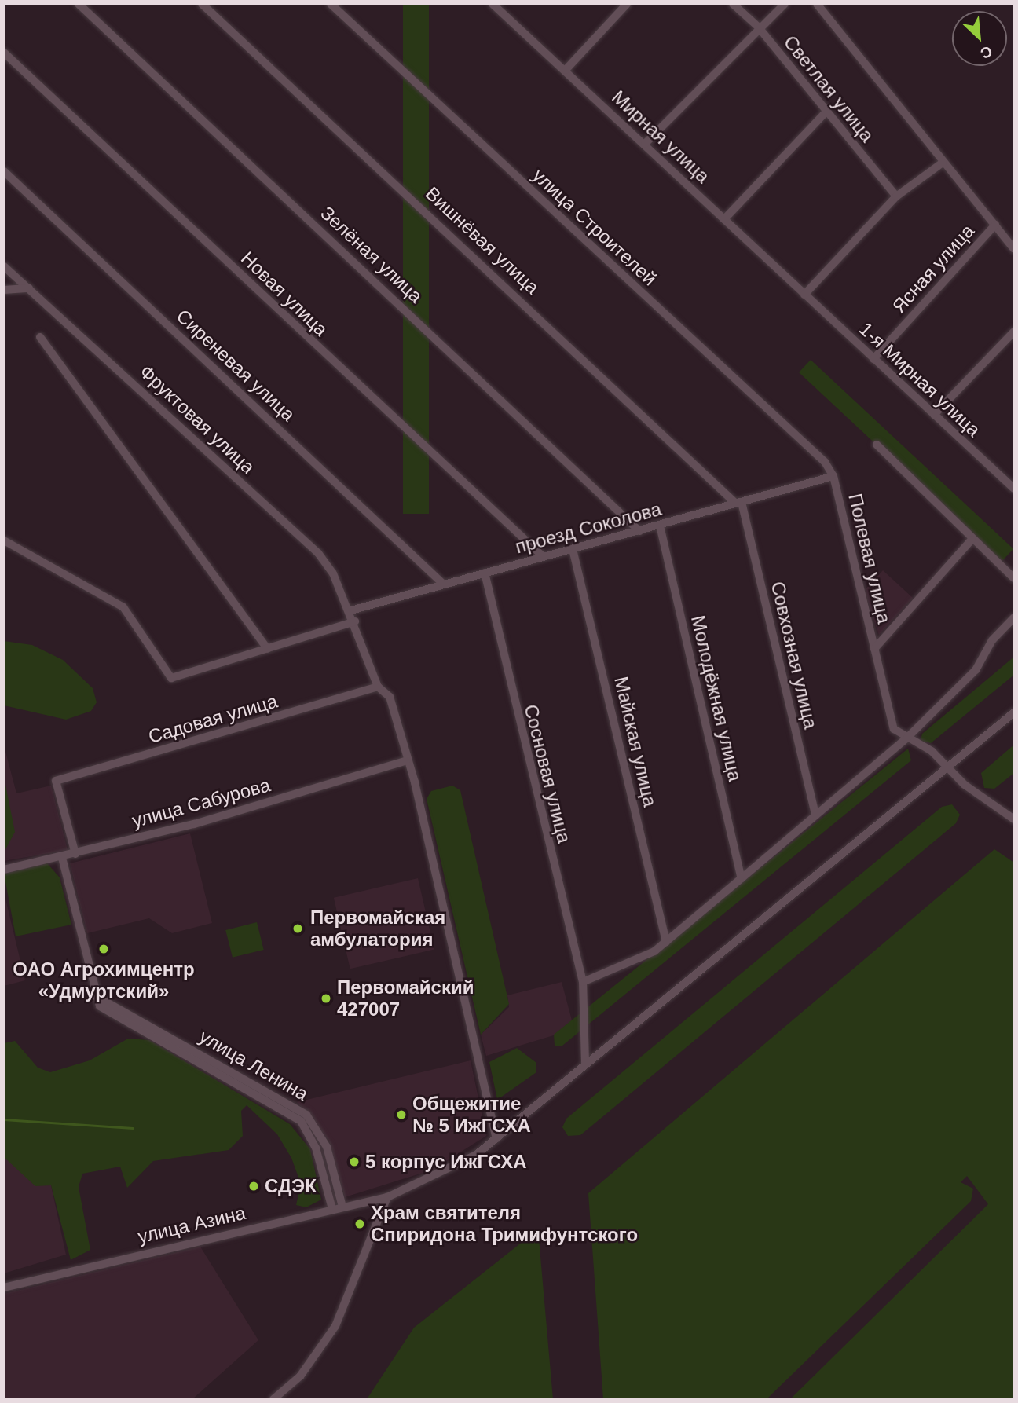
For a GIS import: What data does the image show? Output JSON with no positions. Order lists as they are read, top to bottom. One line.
{"streets":{"street":["Светлая улица","Мирная улица","улица Строителей","Вишнёвая улица","Зелёная улица","Ясная улица","Новая улица","Сиреневая улица","1-я Мирная улица","Фруктовая улица","проезд Соколова","Полевая улица","Совхозная улица","Молодёжная улица","Садовая улица","Майская улица","Сосновая улица","улица Сабурова","улица Ленина","улица Азина"]},"crossings":[["Мирная улица","1-я Мирная улица"],["улица Строителей","проезд Соколова"],["улица Строителей","Полевая улица"],["Вишнёвая улица","проезд Соколова"],["Вишнёвая улица","Совхозная улица"],["Зелёная улица","проезд Соколова"],["Ясная улица","1-я Мирная улица"],["Новая улица","проезд Соколова"],["Сиреневая улица","проезд Соколова"],["Фруктовая улица","проезд Соколова"],["Фруктовая улица","Садовая улица"],["Фруктовая улица","улица Сабурова"],["Фруктовая улица","улица Азина"],["проезд Соколова","Полевая улица"],["проезд Соколова","Совхозная улица"],["проезд Соколова","Молодёжная улица"],["проезд Соколова","Майская улица"],["проезд Соколова","Сосновая улица"],["Полевая улица","улица Азина"],["Садовая улица","улица Сабурова"],["Сосновая улица","улица Азина"],["улица Ленина","улица Азина"]],"places":["Первомайская амбулатория","ОАО Агрохимцентр «Удмуртский»","Первомайский 427007","Общежитие № 5 ИжГСХА","5 корпус ИжГСХА","СДЭК","Храм святителя Спиридона Тримифунтского"],"north":"bottom right"}
